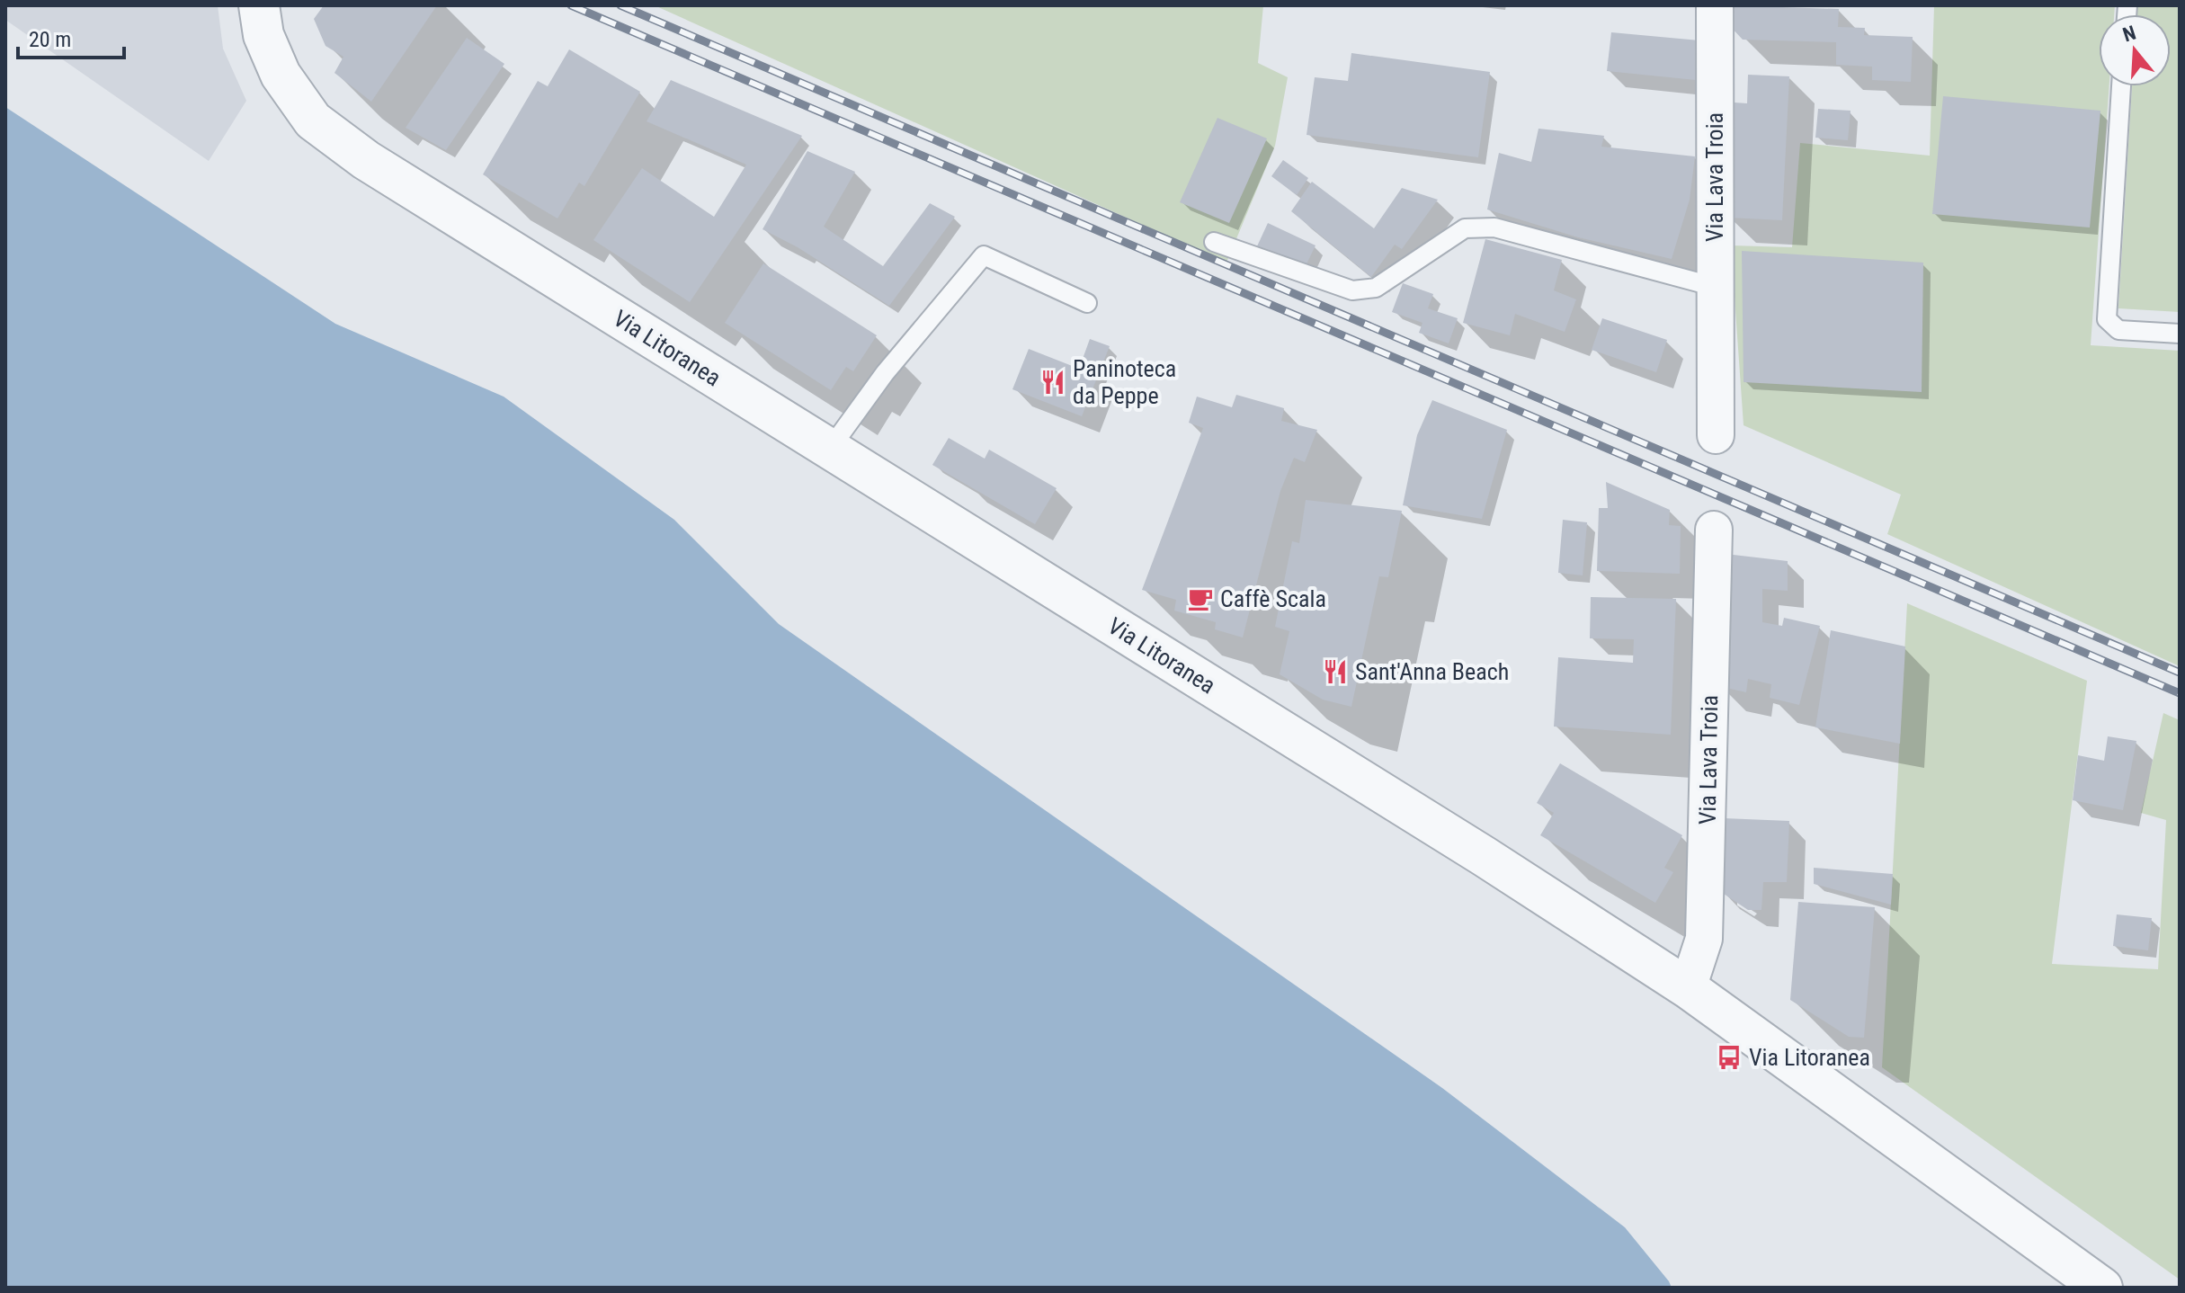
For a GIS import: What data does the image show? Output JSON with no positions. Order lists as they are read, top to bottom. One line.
{"streets":{"street":["Via Lava Troia","Via Litoranea"]},"crossings":[["Via Lava Troia","Via Litoranea"]],"places":{"restaurant":["Paninoteca da Peppe","Sant'Anna Beach"],"cafe":["Caffè Scala"],"bus stop":["Via Litoranea"]},"scale_bar":"20 m","north":"top"}
